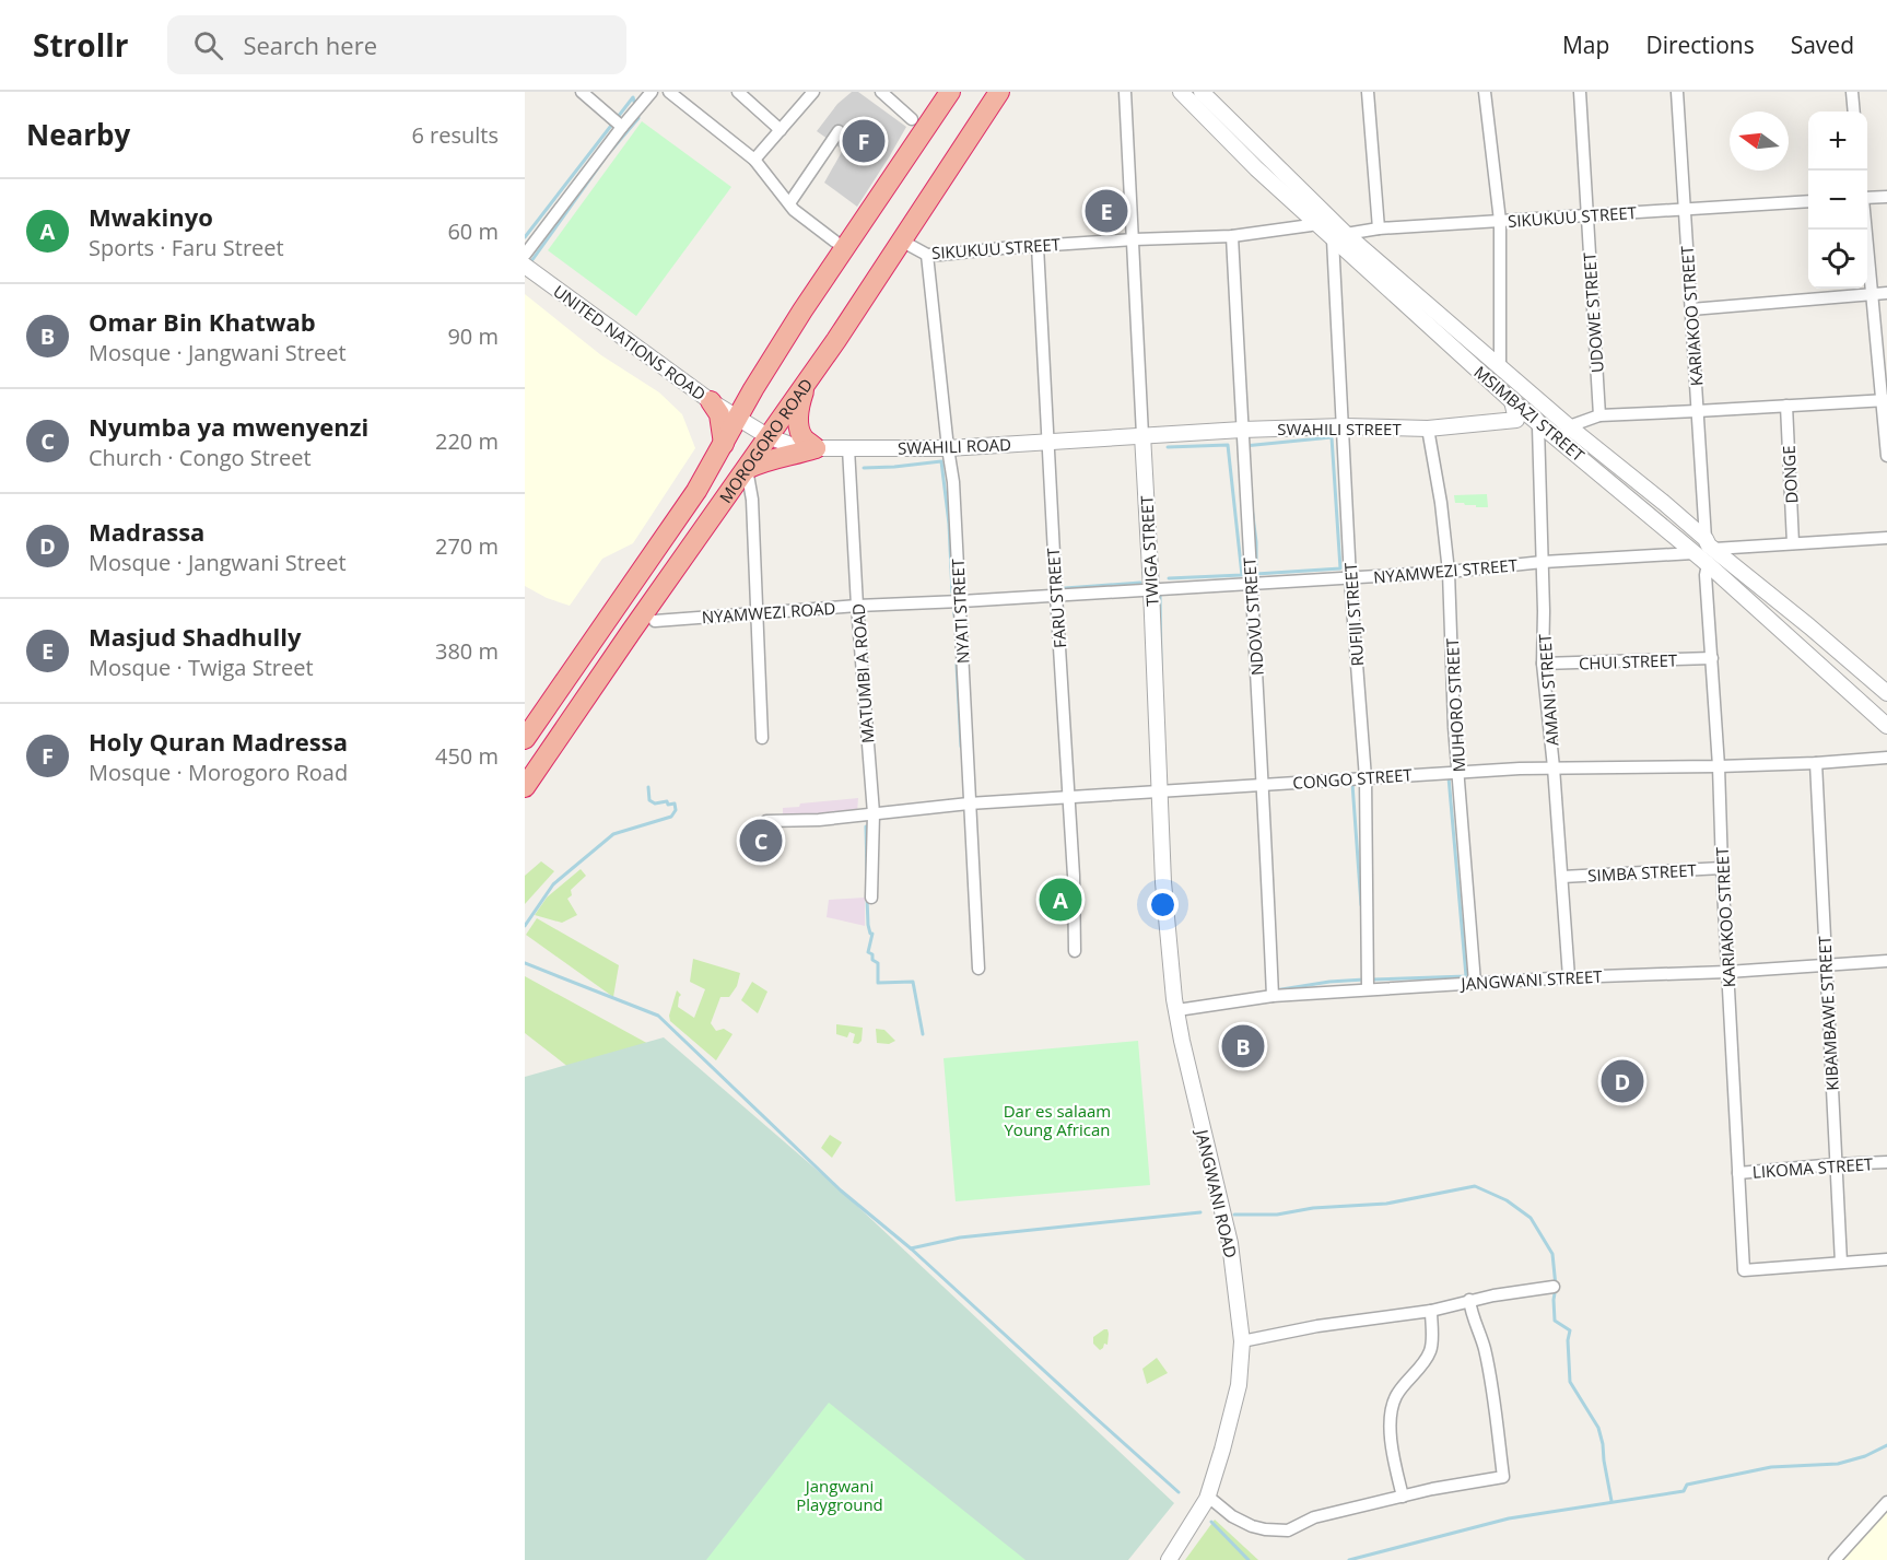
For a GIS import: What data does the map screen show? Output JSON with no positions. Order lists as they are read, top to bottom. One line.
{"streets":{"highway":["MOROGORO ROAD"],"street":["SIKUKUU STREET","UDOWE STREET","KARIAKOO STREET","UNITED NATIONS ROAD","MSIMBAZI STREET","SWAHILI STREET","SWAHILI ROAD","DONGE","TWIGA STREET","NYAMWEZI STREET","FARU STREET","NYATI STREET","NYAMWEZI ROAD","RUFIJI STREET","NDOVU STREET","CHUI STREET","MATUMBI A ROAD","AMANI STREET","MUHORO STREET","CONGO STREET","SIMBA STREET","JANGWANI STREET","KIBAMBAWE STREET","LIKOMA STREET","JANGWANI ROAD"]},"crossings":[["SIKUKUU STREET","UDOWE STREET"],["SIKUKUU STREET","KARIAKOO STREET"],["SIKUKUU STREET","MSIMBAZI STREET"],["SIKUKUU STREET","MOROGORO ROAD"],["SIKUKUU STREET","TWIGA STREET"],["SIKUKUU STREET","FARU STREET"],["SIKUKUU STREET","NYATI STREET"],["SIKUKUU STREET","RUFIJI STREET"],["SIKUKUU STREET","NDOVU STREET"],["KARIAKOO STREET","MSIMBAZI STREET"],["KARIAKOO STREET","CHUI STREET"],["KARIAKOO STREET","CONGO STREET"],["KARIAKOO STREET","SIMBA STREET"],["KARIAKOO STREET","JANGWANI STREET"],["KARIAKOO STREET","KIBAMBAWE STREET"],["KARIAKOO STREET","LIKOMA STREET"],["UNITED NATIONS ROAD","MOROGORO ROAD"],["UNITED NATIONS ROAD","SWAHILI ROAD"],["MSIMBAZI STREET","SWAHILI STREET"],["MSIMBAZI STREET","NYAMWEZI STREET"],["MSIMBAZI STREET","RUFIJI STREET"],["MSIMBAZI STREET","AMANI STREET"],["SWAHILI STREET","SWAHILI ROAD"],["SWAHILI STREET","TWIGA STREET"],["SWAHILI STREET","RUFIJI STREET"],["SWAHILI STREET","NDOVU STREET"],["SWAHILI STREET","MUHORO STREET"],["MOROGORO ROAD","SWAHILI ROAD"],["SWAHILI ROAD","TWIGA STREET"],["SWAHILI ROAD","FARU STREET"],["SWAHILI ROAD","NYATI STREET"],["SWAHILI ROAD","MATUMBI A ROAD"],["TWIGA STREET","NYAMWEZI STREET"],["TWIGA STREET","CONGO STREET"],["TWIGA STREET","JANGWANI STREET"],["TWIGA STREET","JANGWANI ROAD"],["NYAMWEZI STREET","FARU STREET"],["NYAMWEZI STREET","NYATI STREET"],["NYAMWEZI STREET","NYAMWEZI ROAD"],["NYAMWEZI STREET","RUFIJI STREET"],["NYAMWEZI STREET","NDOVU STREET"],["NYAMWEZI STREET","AMANI STREET"],["NYAMWEZI STREET","MUHORO STREET"],["FARU STREET","CONGO STREET"],["NYATI STREET","NYAMWEZI ROAD"],["NYATI STREET","CONGO STREET"],["NYAMWEZI ROAD","MATUMBI A ROAD"],["RUFIJI STREET","CONGO STREET"],["RUFIJI STREET","JANGWANI STREET"],["NDOVU STREET","CONGO STREET"],["NDOVU STREET","JANGWANI STREET"],["CHUI STREET","AMANI STREET"],["MATUMBI A ROAD","CONGO STREET"],["AMANI STREET","CONGO STREET"],["AMANI STREET","SIMBA STREET"],["AMANI STREET","JANGWANI STREET"],["MUHORO STREET","CONGO STREET"],["MUHORO STREET","JANGWANI STREET"],["CONGO STREET","KIBAMBAWE STREET"],["JANGWANI STREET","KIBAMBAWE STREET"],["JANGWANI STREET","JANGWANI ROAD"],["KIBAMBAWE STREET","LIKOMA STREET"]],"parks":["Dar es salaam Young African","Jangwani Playground"],"north":"left","page":{"header":"Strollr","search":"Search here","nav":["Map","Directions","Saved"],"heading":["Nearby","6 results"],"map_buttons":["+","−"],"pins":["F","E","C","A","B","D"],"list":[{"mark":"A","name":"Mwakinyo","note":"Sports · Faru Street","value":"60 m"},{"mark":"B","name":"Omar Bin Khatwab","note":"Mosque · Jangwani Street","value":"90 m"},{"mark":"C","name":"Nyumba ya mwenyenzi","note":"Church · Congo Street","value":"220 m"},{"mark":"D","name":"Madrassa","note":"Mosque · Jangwani Street","value":"270 m"},{"mark":"E","name":"Masjud Shadhully","note":"Mosque · Twiga Street","value":"380 m"},{"mark":"F","name":"Holy Quran Madressa","note":"Mosque · Morogoro Road","value":"450 m"}]}}
